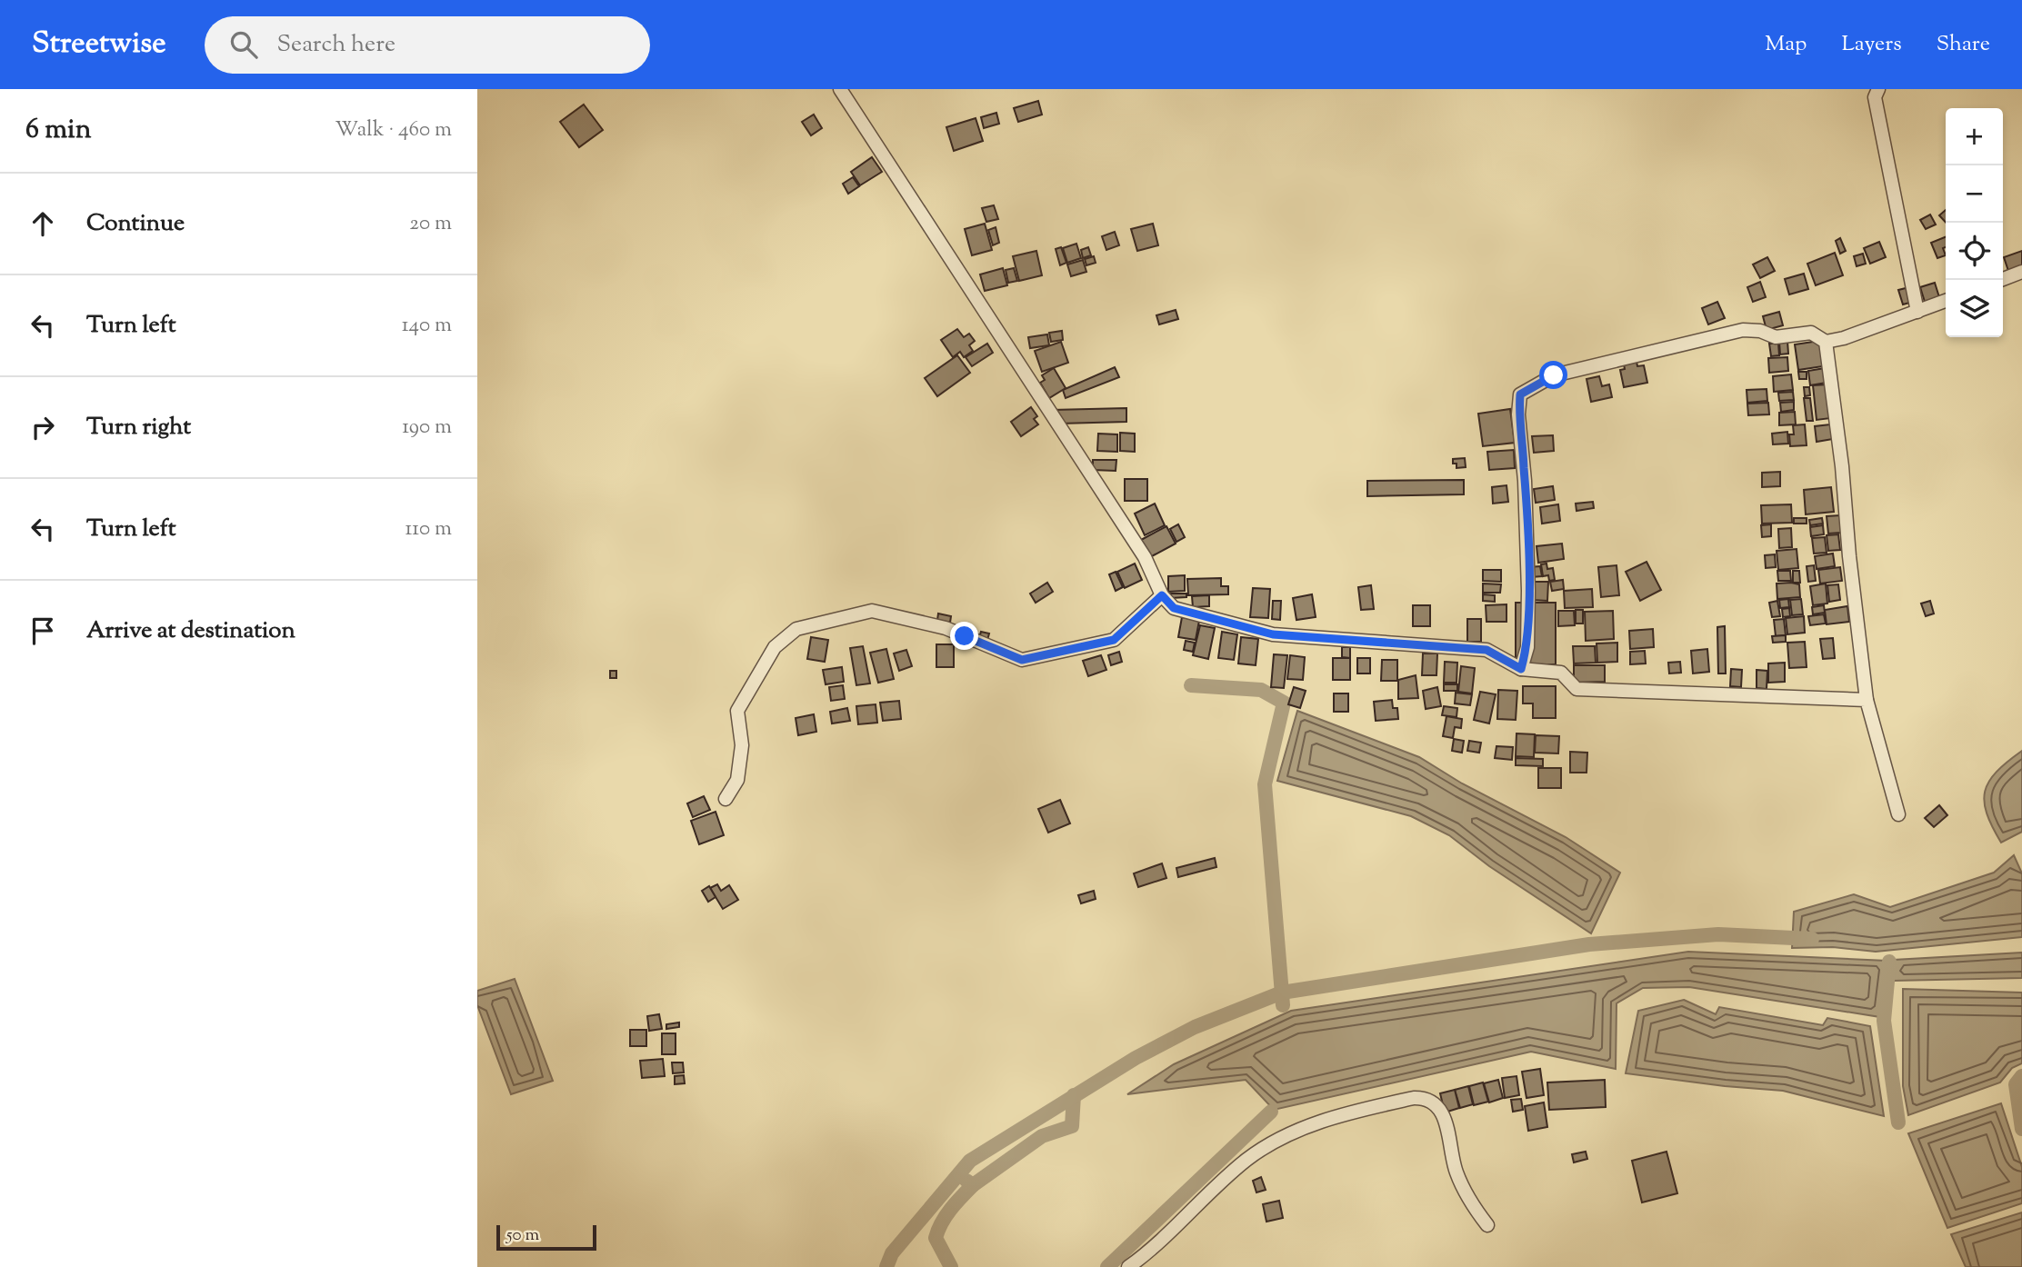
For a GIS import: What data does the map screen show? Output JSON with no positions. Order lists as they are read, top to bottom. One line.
{"scale_bar":"50 m","page":{"header":"Streetwise","search":"Search here","nav":["Map","Layers","Share"],"heading":["6 min","Walk · 460 m"],"map_buttons":["+","−"],"list":[["Continue","20 m"],["Turn left","140 m"],["Turn right","190 m"],["Turn left","110 m"],"Arrive at destination"],"scale":"50 m"}}
